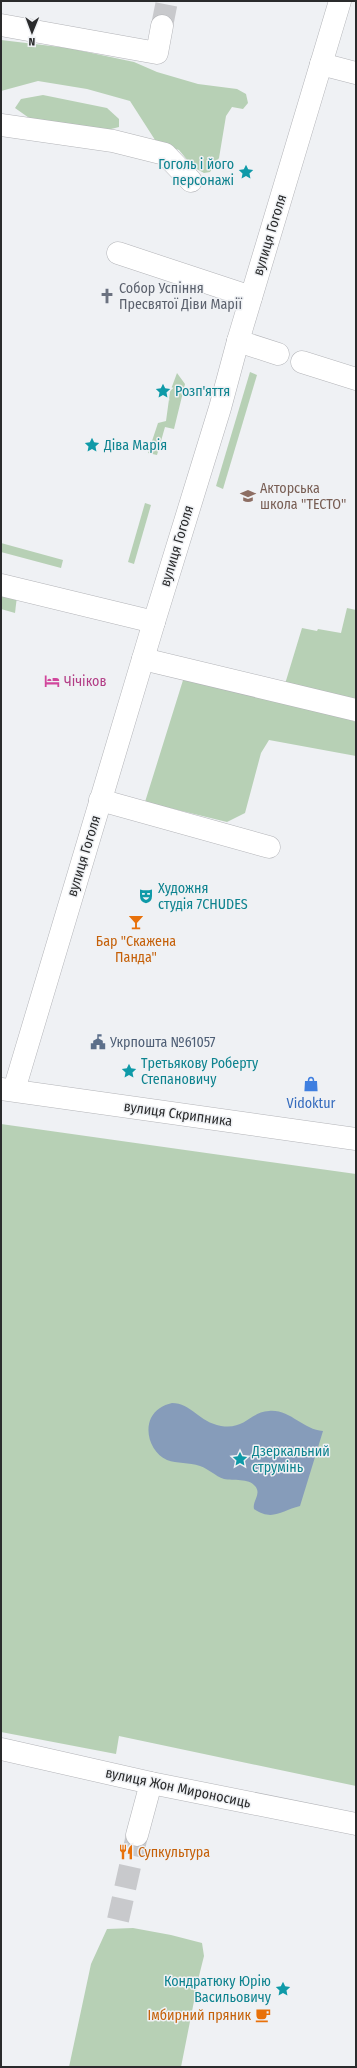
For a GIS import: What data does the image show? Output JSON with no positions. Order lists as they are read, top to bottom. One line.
{"streets":{"street":["вулиця Гоголя","вулиця Скрипника","вулиця Жон Мироносиць"]},"crossings":[["вулиця Гоголя","вулиця Скрипника"]],"places":{"place":["Гоголь і його персонажі","Розп'яття","Діва Марія","Третьякову Роберту Степановичу","Дзеркальний струмінь","Кондратюку Юрію Васильовичу"],"church":["Собор Успіння Пресвятої Діви Марії"],"school or university":["Акторська школа \"ТЕСТО\""],"hotel":["Чічіков"],"theatre":["Художня студія 7CHUDES"],"bar":["Бар \"Скажена Панда\""],"public building":["Укрпошта №61057"],"shop":["Vidoktur"],"restaurant":["Супкультура"],"cafe":["Імбирний пряник"]},"north":"bottom"}
